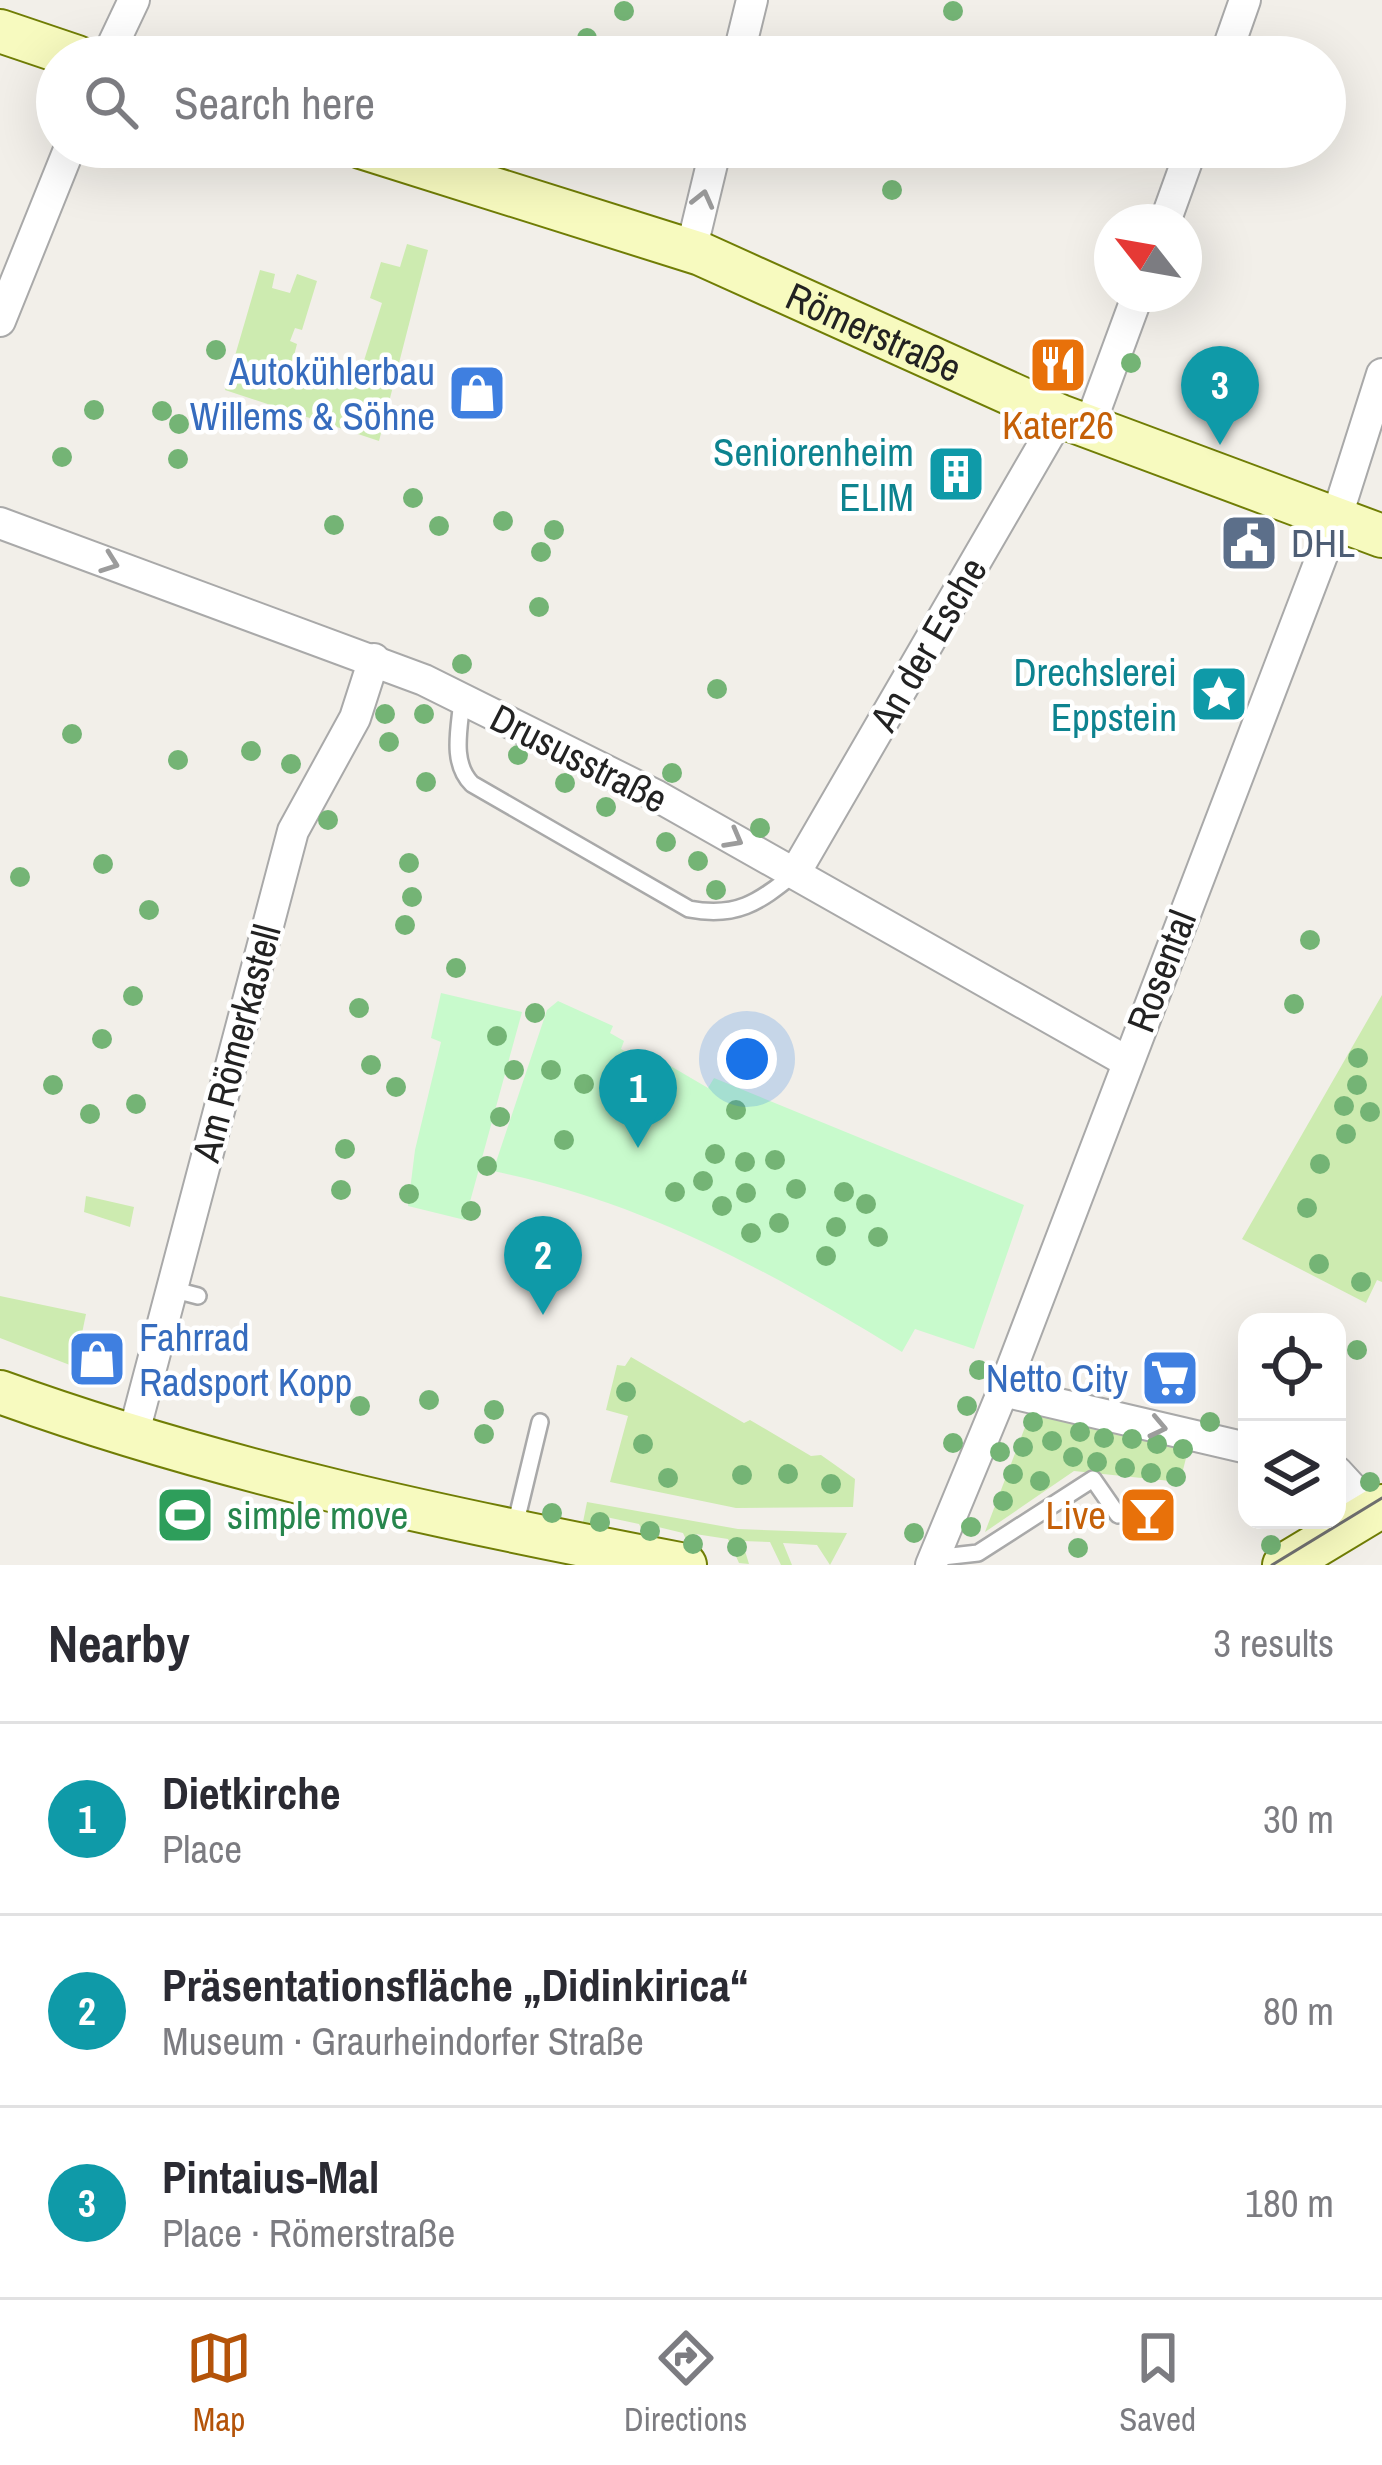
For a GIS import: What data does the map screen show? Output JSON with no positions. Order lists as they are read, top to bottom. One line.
{"streets":{"main road":["Römerstraße"],"street":["An der Esche","Drususstraße","Rosental","Am Römerkastell"]},"crossings":[["Römerstraße","An der Esche"],["Römerstraße","Rosental"],["An der Esche","Drususstraße"],["Drususstraße","Rosental"],["Drususstraße","Am Römerkastell"]],"one_way":["Drususstraße"],"places":{"restaurant":["Kater26"],"shop":["Autokühlerbau Willems & Söhne","Fahrrad Radsport Kopp"],"building":["Seniorenheim ELIM"],"public building":["DHL"],"place":["Drechslerei Eppstein"],"supermarket":["Netto City"],"sports":["simple move"],"bar":["Live"]},"north":"top left","page":{"search":"Search here","pins":["3","1","2"],"heading":["Nearby","3 results"],"list":[{"mark":"1","name":"Dietkirche","note":"Place","value":"30 m"},{"mark":"2","name":"Präsentationsfläche „Didinkirica“","note":"Museum · Graurheindorfer Straße","value":"80 m"},{"mark":"3","name":"Pintaius-Mal","note":"Place · Römerstraße","value":"180 m"}],"nav":["Map","Directions","Saved"]}}
